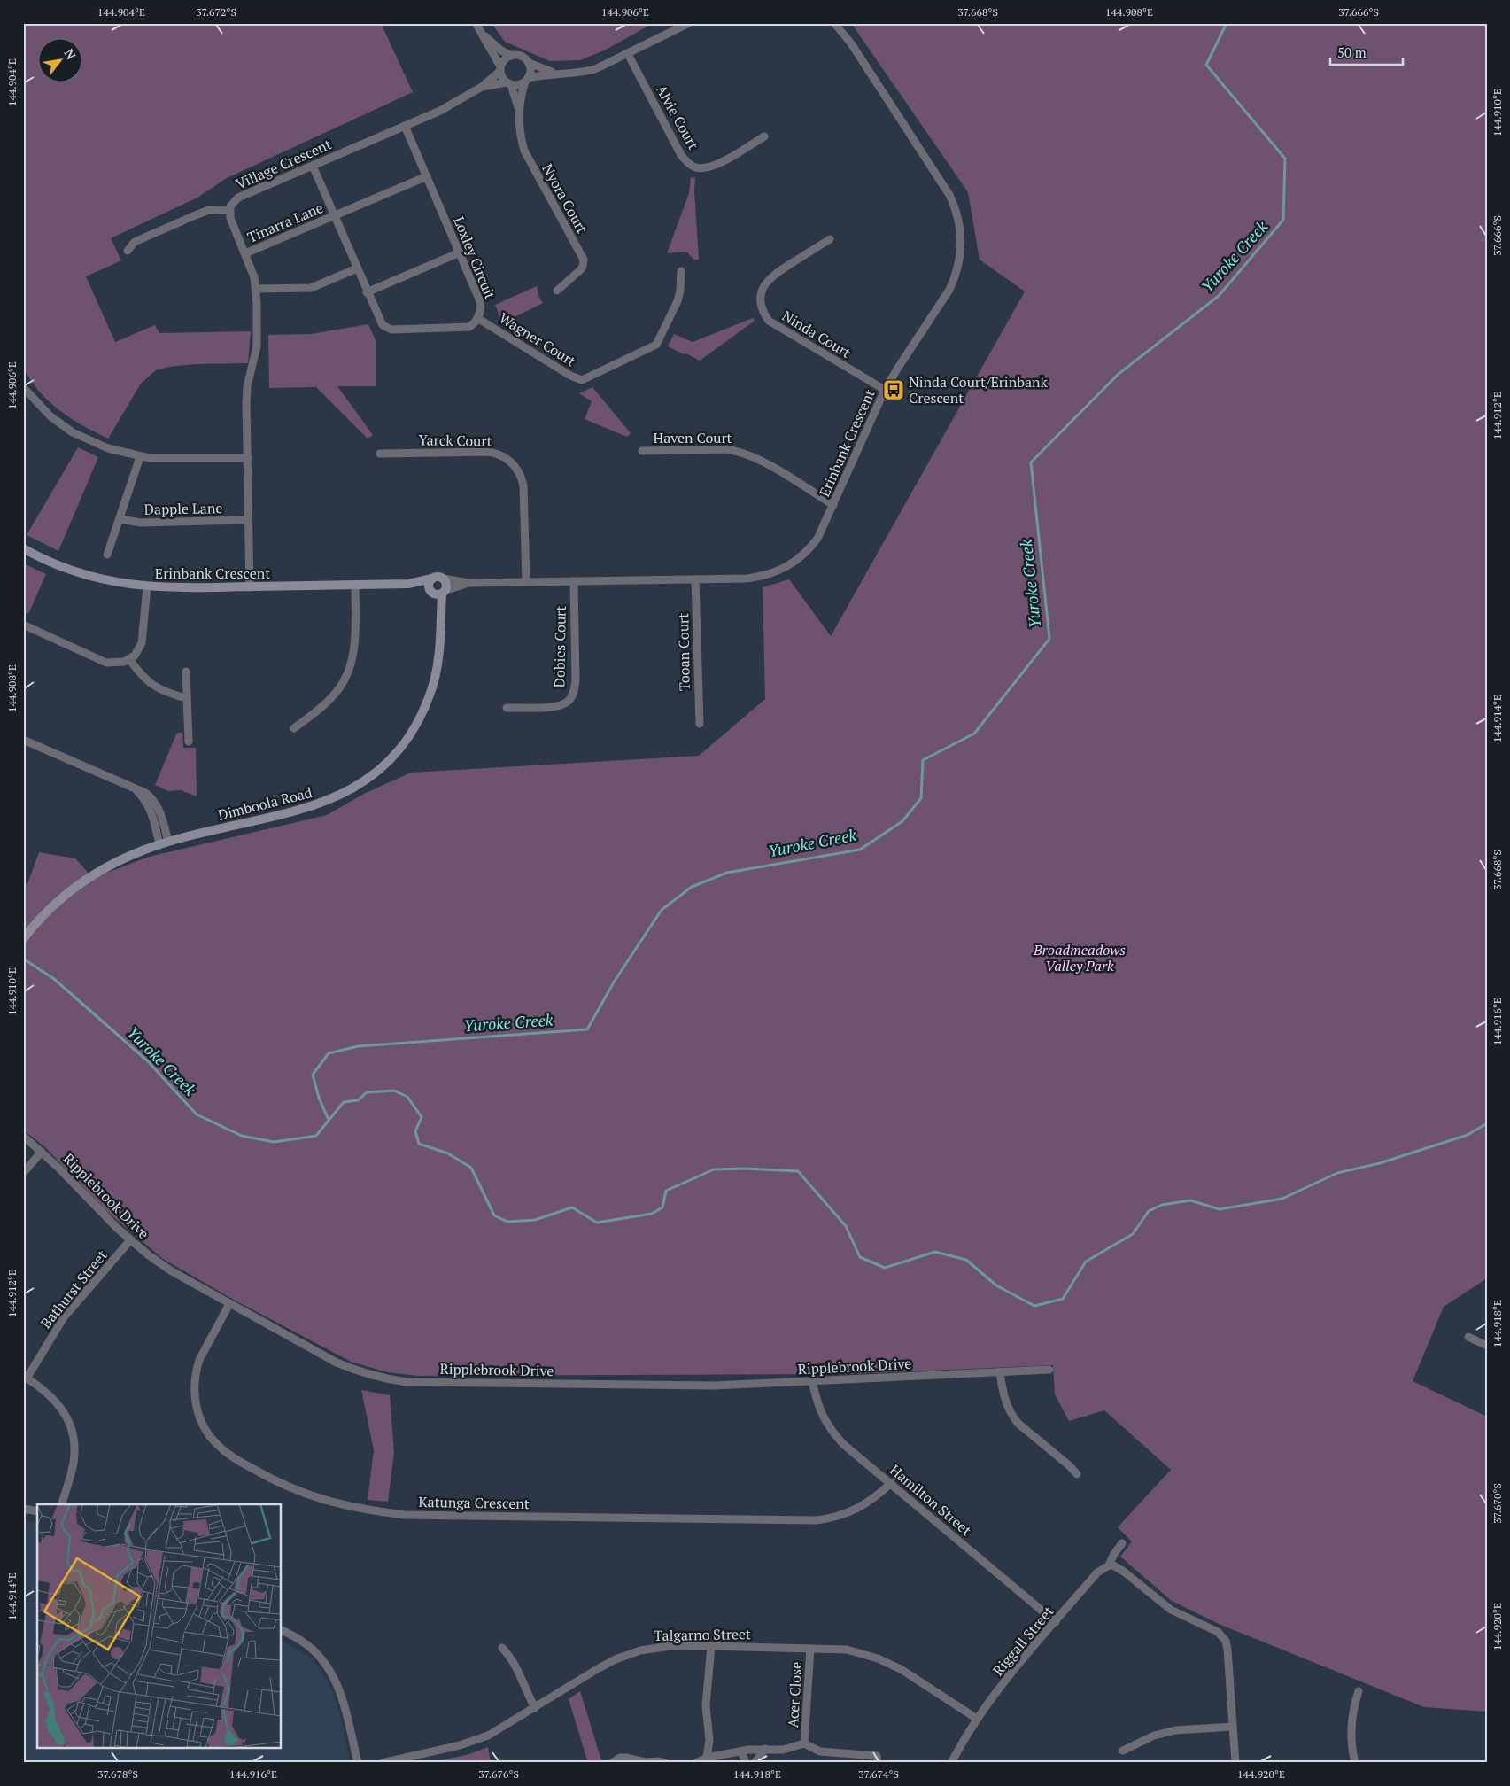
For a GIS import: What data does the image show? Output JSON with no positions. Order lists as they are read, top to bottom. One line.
{"streets":{"street":["Alvie Court","Village Crescent","Nyora Court","Tinarra Lane","Loxley Circuit","Ninda Court","Wagner Court","Haven Court","Yarck Court","Erinbank Crescent","Dapple Lane","Dobies Court","Tooan Court","Dimboola Road","Ripplebrook Drive","Bathurst Street","Hamilton Street","Katunga Crescent","Talgarno Street","Riggall Street","Acer Close"]},"crossings":[["Village Crescent","Nyora Court"],["Village Crescent","Tinarra Lane"],["Village Crescent","Loxley Circuit"],["Village Crescent","Erinbank Crescent"],["Village Crescent","Dapple Lane"],["Tinarra Lane","Loxley Circuit"],["Loxley Circuit","Wagner Court"],["Ninda Court","Erinbank Crescent"],["Haven Court","Erinbank Crescent"],["Yarck Court","Erinbank Crescent"],["Erinbank Crescent","Dobies Court"],["Erinbank Crescent","Tooan Court"],["Erinbank Crescent","Dimboola Road"],["Ripplebrook Drive","Bathurst Street"],["Ripplebrook Drive","Hamilton Street"],["Ripplebrook Drive","Katunga Crescent"],["Hamilton Street","Katunga Crescent"],["Hamilton Street","Riggall Street"],["Talgarno Street","Riggall Street"],["Talgarno Street","Acer Close"]],"water":["Yuroke Creek"],"parks":["Broadmeadows Valley Park"],"places":{"bus stop":["Ninda Court/Erinbank Crescent"]},"scale_bar":"50 m","north":"top right","coordinates":["144.904°E","37.672°S","144.906°E","37.668°S","144.908°E","37.666°S","144.910°E","144.912°E","144.914°E","144.916°E","144.918°E","37.670°S","144.920°E","37.678°S","37.676°S","37.674°S"]}
